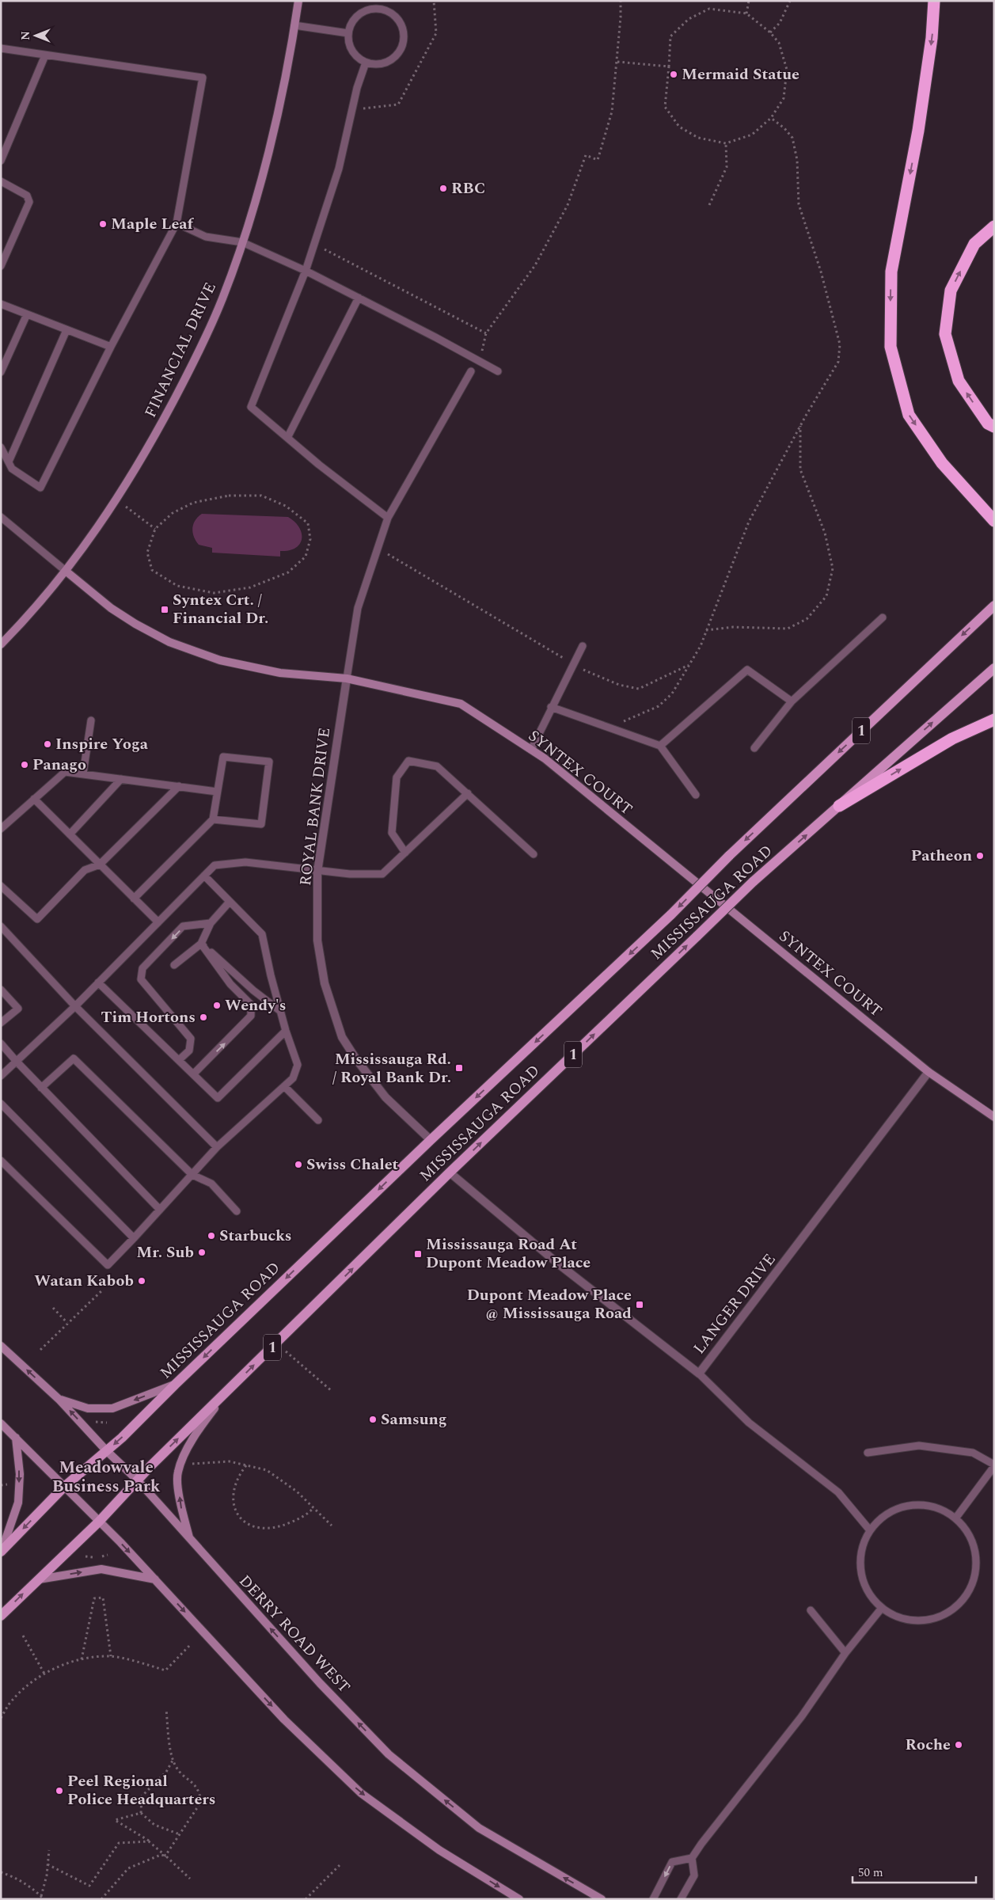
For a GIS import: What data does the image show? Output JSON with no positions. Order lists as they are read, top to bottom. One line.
{"streets":{"main road":["FINANCIAL DRIVE","1","SYNTEX COURT","MISSISSAUGA ROAD","DERRY ROAD WEST"],"street":["ROYAL BANK DRIVE","LANGER DRIVE"]},"crossings":[["FINANCIAL DRIVE","SYNTEX COURT"],["SYNTEX COURT","ROYAL BANK DRIVE"],["SYNTEX COURT","LANGER DRIVE"],["ROYAL BANK DRIVE","MISSISSAUGA ROAD"],["MISSISSAUGA ROAD","LANGER DRIVE"],["MISSISSAUGA ROAD","DERRY ROAD WEST"]],"districts":["Meadowvale Business Park"],"places":{"other":["Mermaid Statue","RBC","Maple Leaf","Inspire Yoga","Panago","Patheon","Wendy's","Tim Hortons","Swiss Chalet","Starbucks","Mr. Sub","Watan Kabob","Samsung","Roche","Peel Regional Police Headquarters"],"transit":["Syntex Crt. / Financial Dr.","Mississauga Rd. / Royal Bank Dr.","Mississauga Road At Dupont Meadow Place","Dupont Meadow Place @ Mississauga Road"]},"scale_bar":"50 m","north":"left"}
